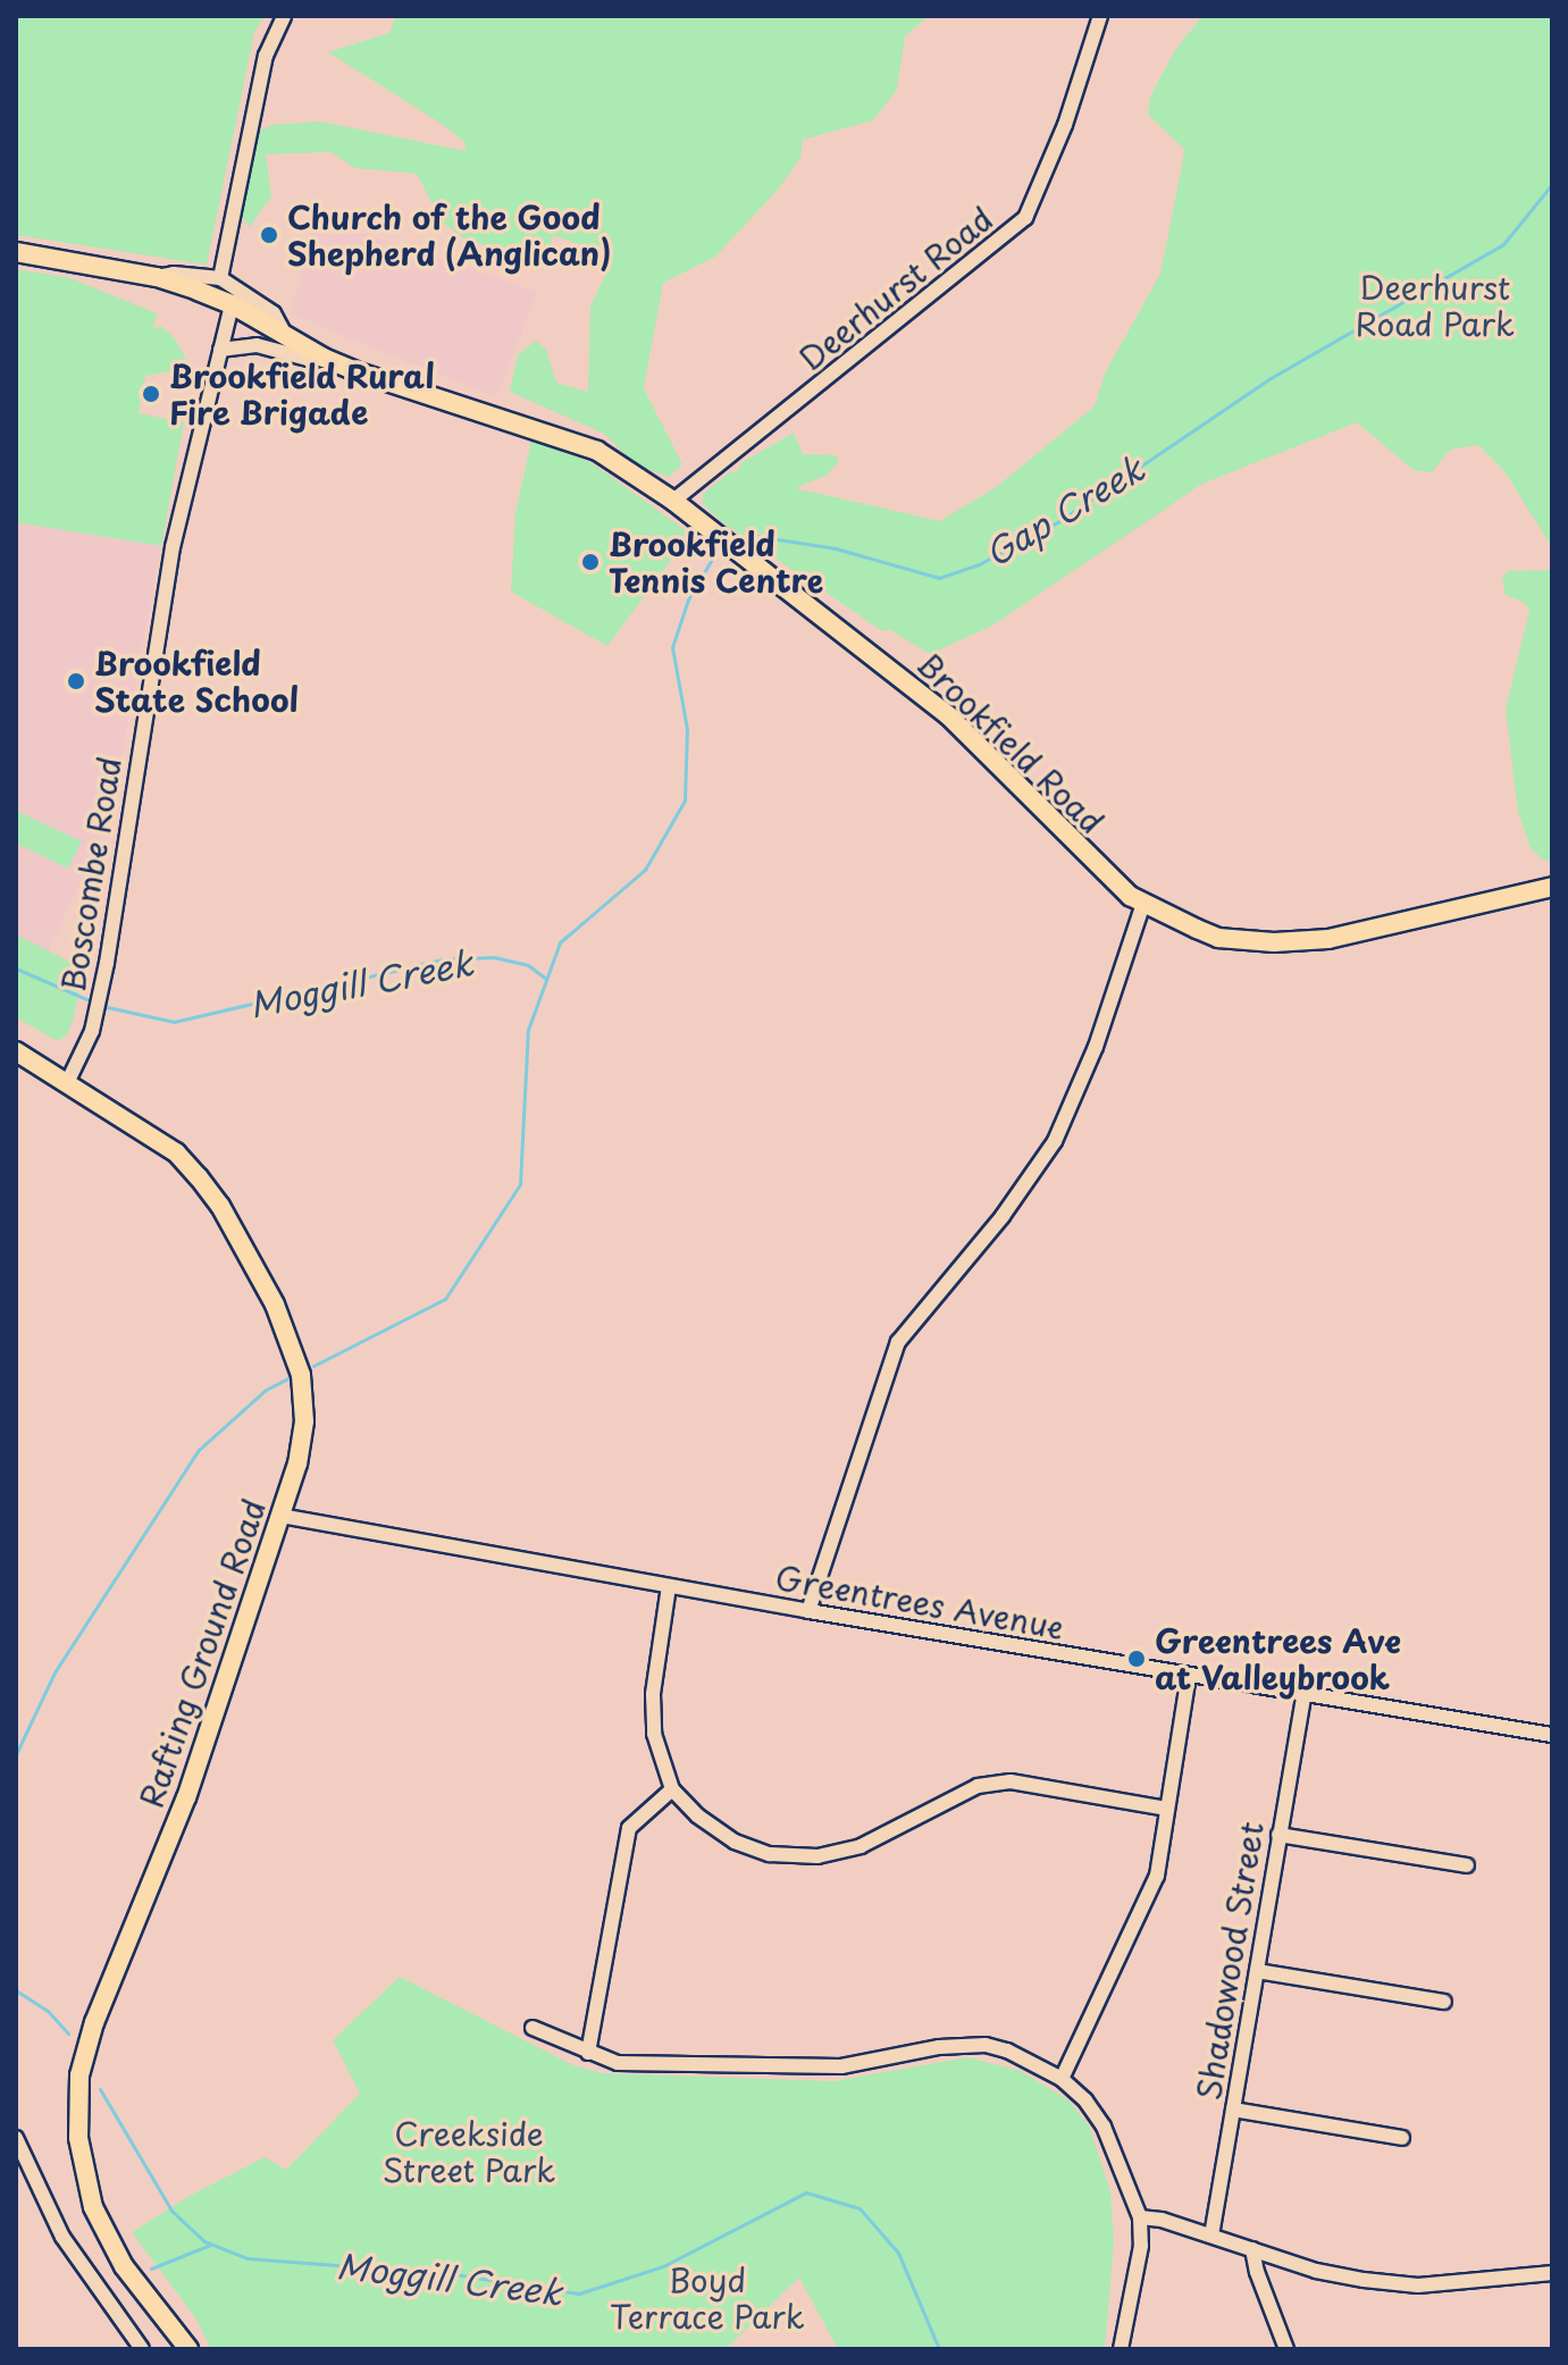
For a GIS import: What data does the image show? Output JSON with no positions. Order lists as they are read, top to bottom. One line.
{"streets":{"main road":["Brookfield Road","Rafting Ground Road"],"street":["Deerhurst Road","Boscombe Road","Greentrees Avenue","Shadowood Street"]},"crossings":[["Deerhurst Road","Brookfield Road"],["Brookfield Road","Boscombe Road"],["Boscombe Road","Rafting Ground Road"],["Greentrees Avenue","Rafting Ground Road"],["Greentrees Avenue","Shadowood Street"]],"water":["Gap Creek","Moggill Creek"],"parks":["Deerhurst Road Park","Creekside Street Park","Boyd Terrace Park"],"places":["Church of the Good Shepherd (Anglican)","Brookfield Rural Fire Brigade","Brookfield Tennis Centre","Brookfield State School","Greentrees Ave at Valleybrook"]}
